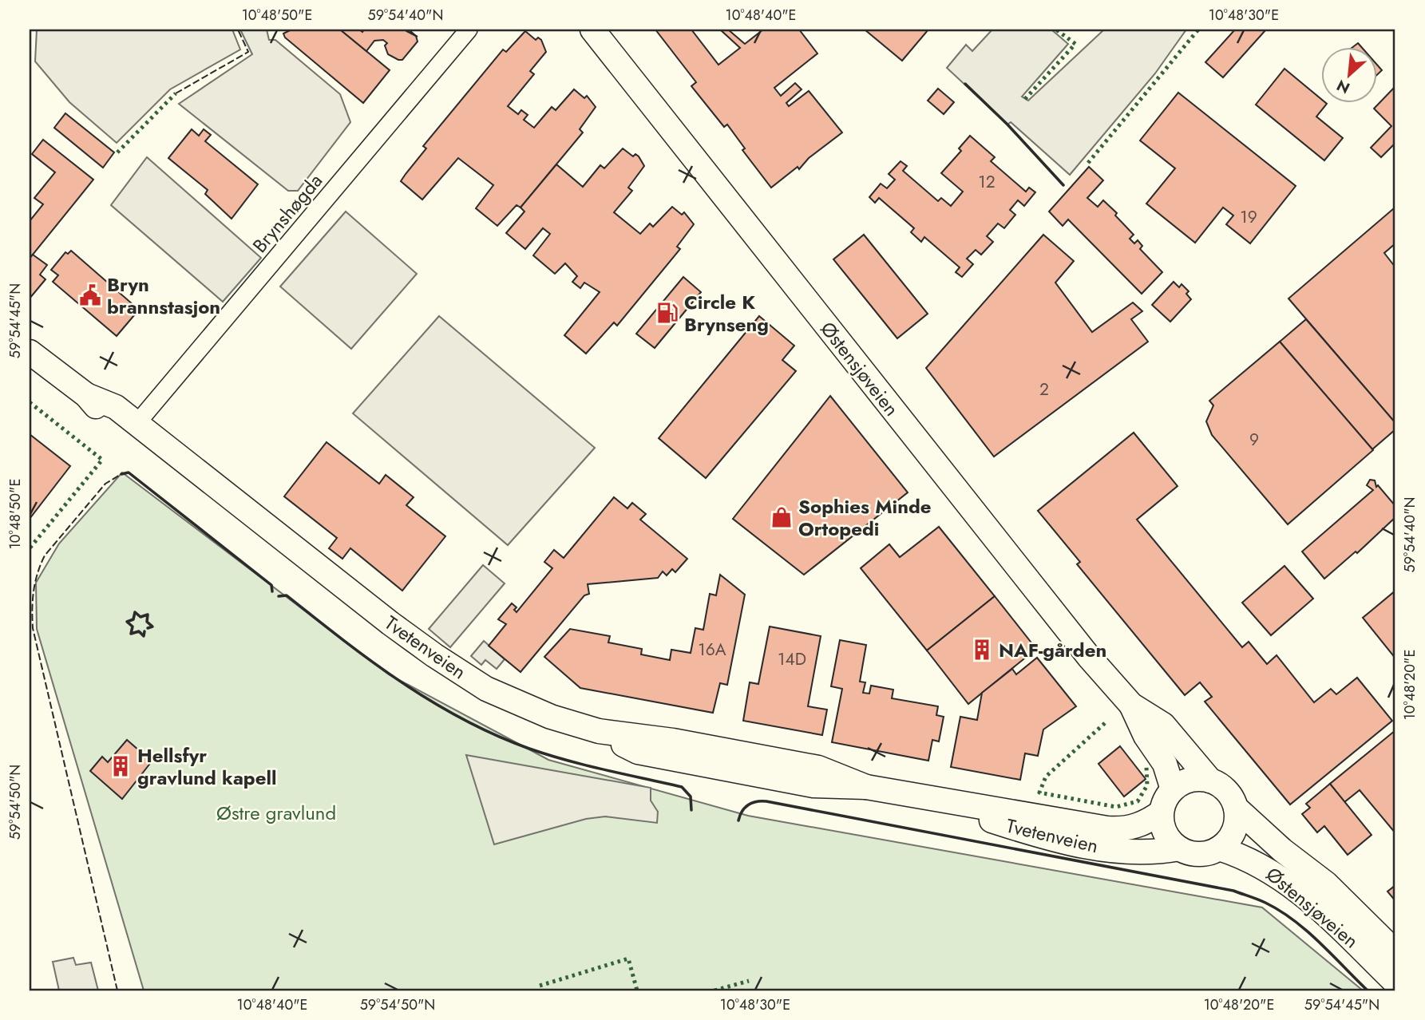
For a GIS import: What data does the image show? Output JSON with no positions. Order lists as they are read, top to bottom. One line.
{"streets":{"main road":["Østensjøveien","Tvetenveien"],"street":["Brynshøgda"]},"crossings":[["Brynshøgda","Tvetenveien"],["Østensjøveien","Tvetenveien"]],"parks":["Østre gravlund"],"places":{"public building":["Bryn brannstasjon"],"fuel station":["Circle K Brynseng"],"shop":["Sophies Minde Ortopedi"],"building":["NAF-gården","Hellsfyr gravlund kapell"]},"house_numbers":["12","19","2","9","16A","14D"],"north":"bottom left","coordinates":["10°48'50\"E","59°54'40\"N","10°48'40\"E","10°48'30\"E","59°54'45\"N","10°48'20\"E","59°54'50\"N"]}
